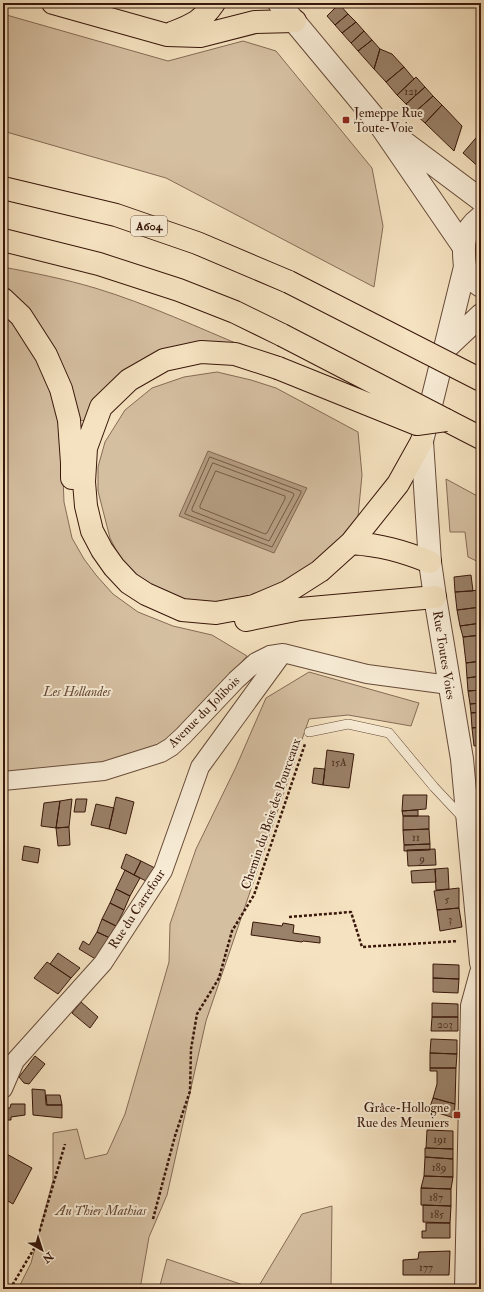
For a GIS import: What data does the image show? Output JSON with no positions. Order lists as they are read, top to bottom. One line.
{"streets":{"highway":["A604"],"street":["Rue Toutes Voies","Avenue du Jolibois","Rue du Carrefour"],"path":["Chemin du Bois des Pourceaux"]},"crossings":[["Avenue du Jolibois","Rue du Carrefour"]],"parks":["Les Hollandes","Au Thier Mathias"],"places":{"transit":["Jemeppe Rue Toute-Voie","Grâce-Hollogne Rue des Meuniers"]},"house_numbers":["121","15A","11","9","5","3","203","191","189","187","185","177"],"north":"bottom right"}
